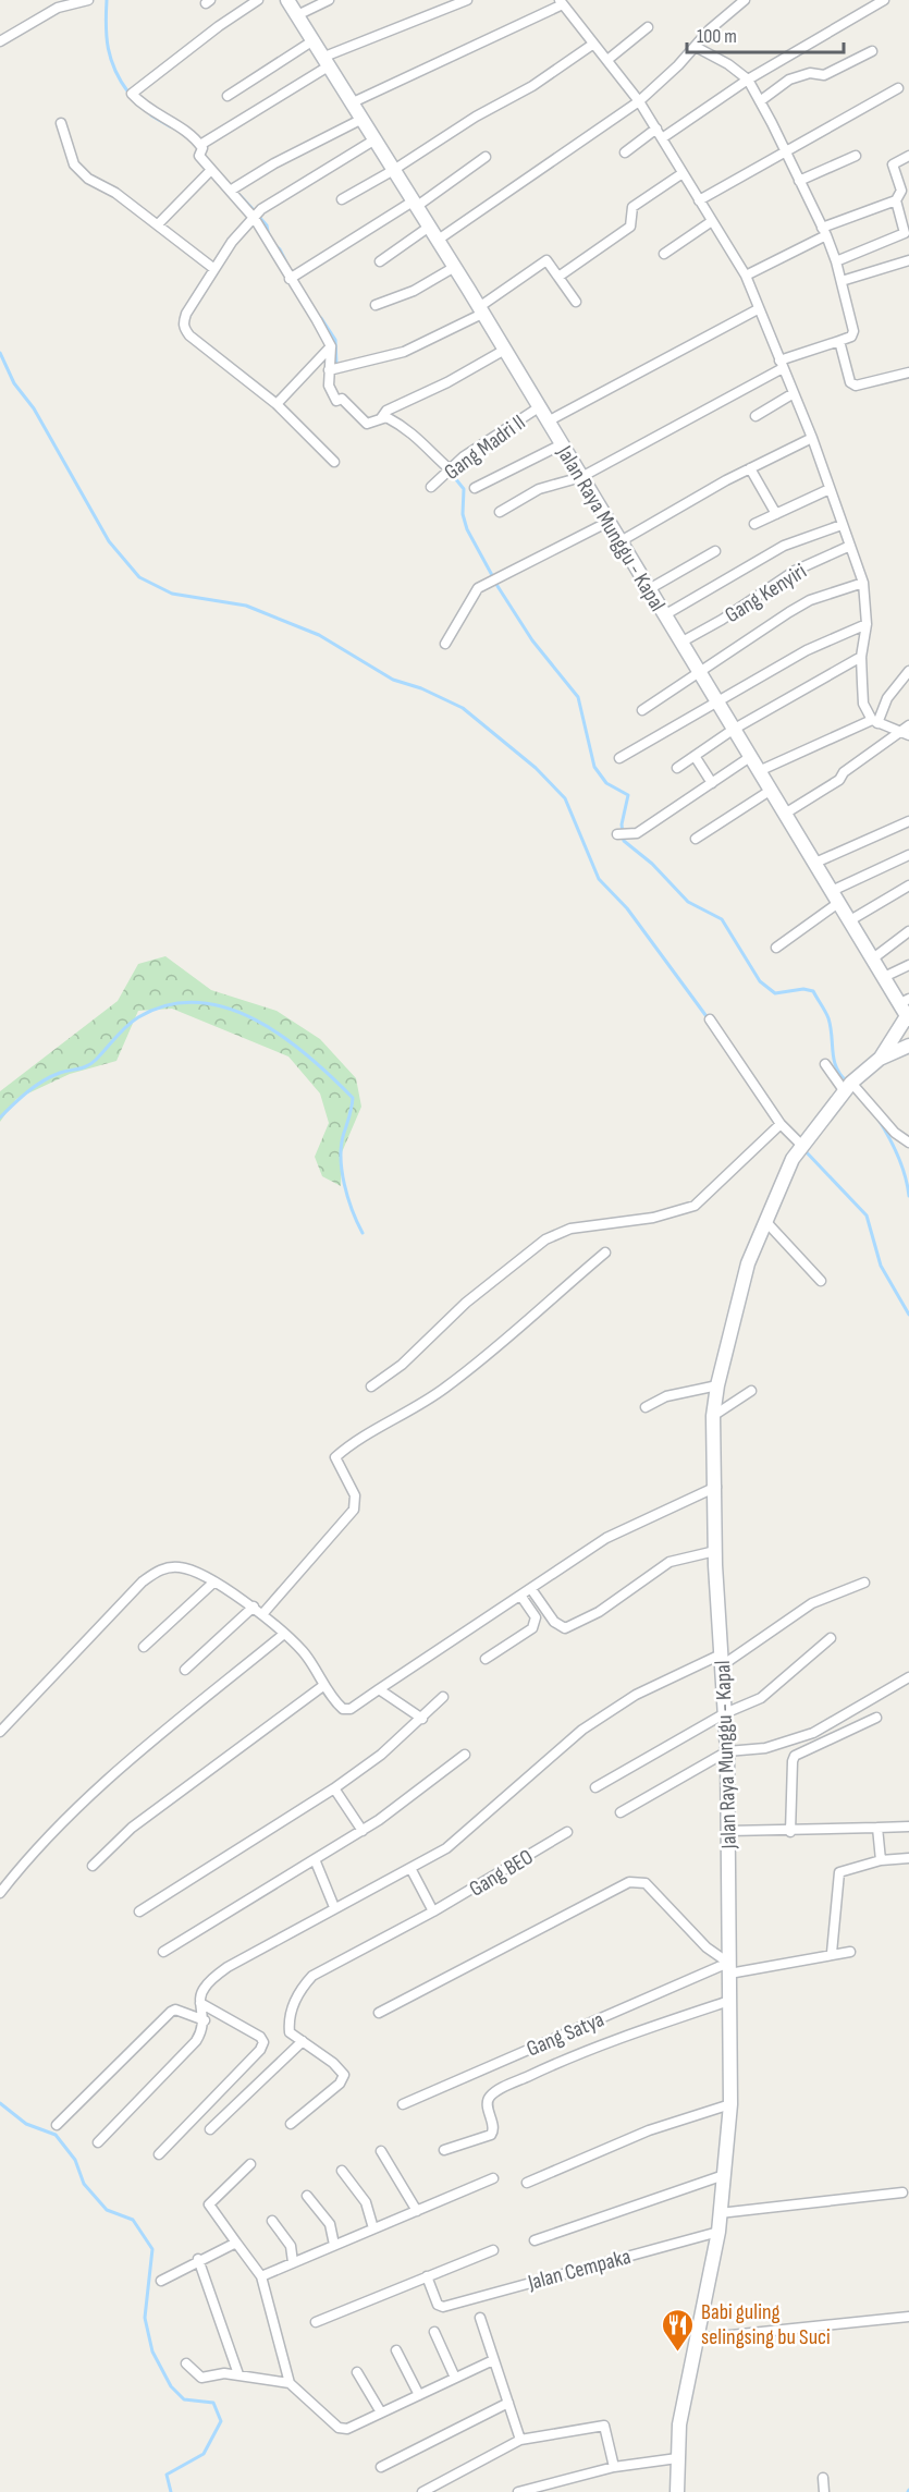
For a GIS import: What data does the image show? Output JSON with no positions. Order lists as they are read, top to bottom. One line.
{"streets":{"street":["Gang Madri II","Jalan Raya Munggu - Kapal","Gang Kenyiri","Gang BEO","Gang Satya","Jalan Cempaka"]},"crossings":[["Gang Madri II","Jalan Raya Munggu - Kapal"],["Jalan Raya Munggu - Kapal","Gang Kenyiri"],["Jalan Raya Munggu - Kapal","Gang Satya"],["Jalan Raya Munggu - Kapal","Jalan Cempaka"]],"places":{"restaurant":["Babi guling selingsing bu Suci"]},"scale_bar":"100 m"}
